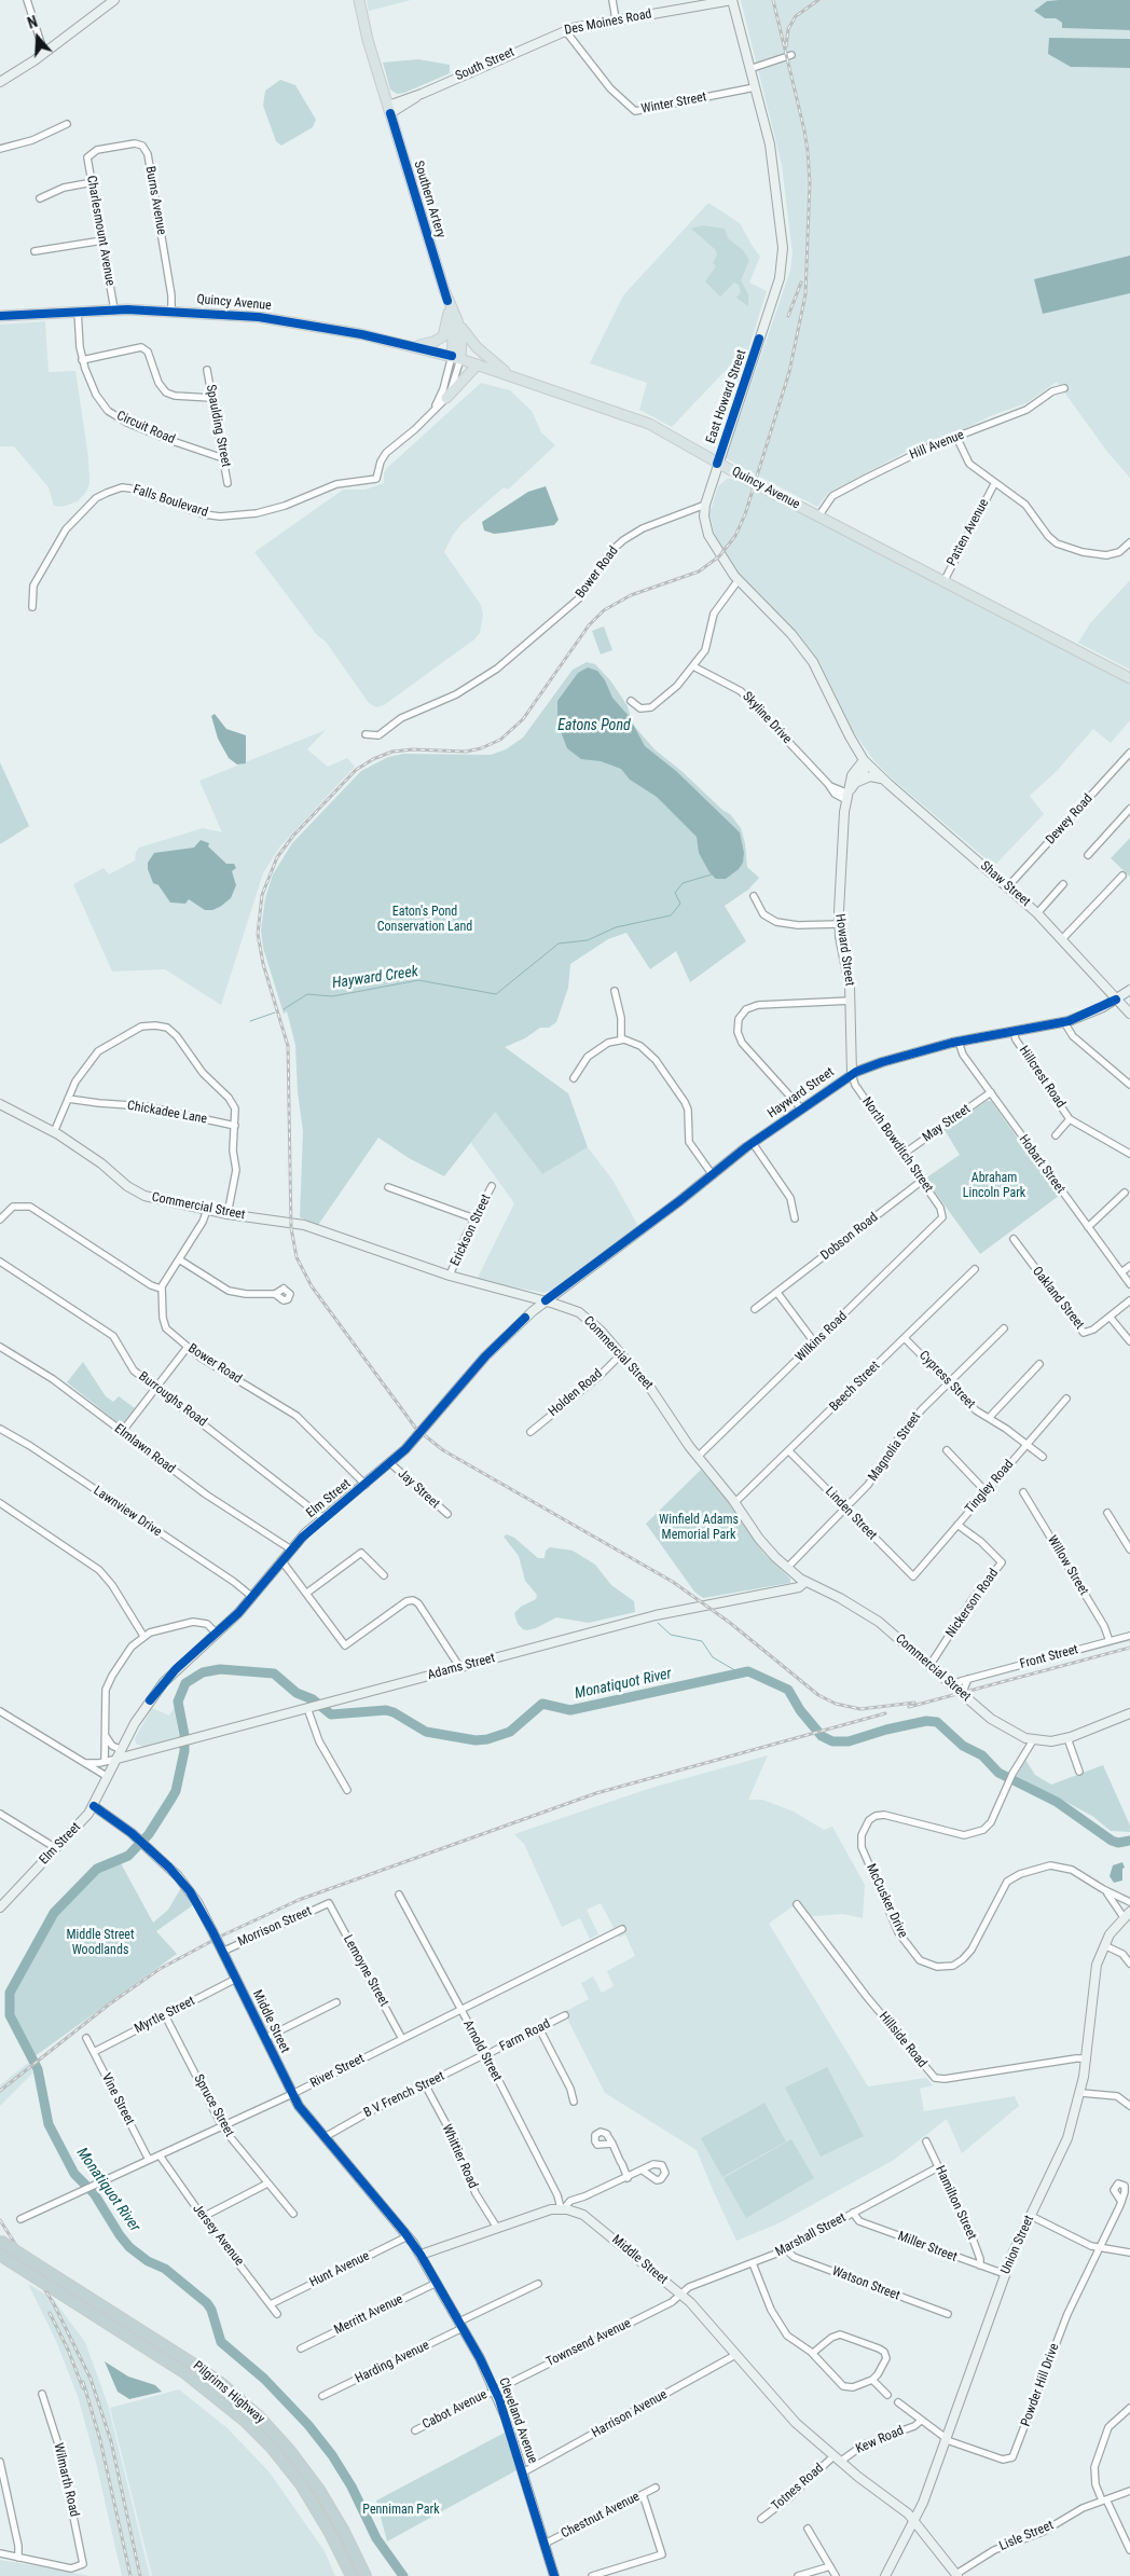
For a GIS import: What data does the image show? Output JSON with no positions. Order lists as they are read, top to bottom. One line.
{"streets":{"highway":["Pilgrims Highway"],"main road":["Des Moines Road","South Street","Southern Artery","Quincy Avenue","East Howard Street","Shaw Street","Howard Street","Hayward Street","Commercial Street","Elm Street","Adams Street","Middle Street","Union Street","Cleveland Avenue"],"street":["Winter Street","Burns Avenue","Charlesmount Avenue","Spaulding Street","Circuit Road","Hill Avenue","Falls Boulevard","Patten Avenue","Bower Road","Skyline Drive","Dewey Road","Hillcrest Road","Chickadee Lane","May Street","North Bowditch Street","Hobart Street","Erickson Street","Dobson Road","Oakland Street","Wilkins Road","Cypress Street","Beech Street","Holden Road","Burroughs Road","Magnolia Street","Elmlawn Road","Tingley Road","Jay Street","Lawnview Drive","Linden Street","Willow Street","Nickerson Road","Front Street","McCusker Drive","Morrison Street","Lemoyne Street","Myrtle Street","Farm Road","Hillside Road","Arnold Street","River Street","B V French Street","Vine Street","Spruce Street","Whittier Road","Hamilton Street","Jersey Avenue","Marshall Street","Miller Street","Hunt Avenue","Watson Street","Merritt Avenue","Townsend Avenue","Harding Avenue","Powder Hill Drive","Cabot Avenue","Harrison Avenue","Kew Road","Wilmarth Road","Totnes Road","Chestnut Avenue","Lisle Street"]},"crossings":[["Des Moines Road","South Street"],["Des Moines Road","Winter Street"],["Des Moines Road","East Howard Street"],["South Street","Southern Artery"],["Winter Street","East Howard Street"],["Southern Artery","Quincy Avenue"],["Southern Artery","Falls Boulevard"],["Burns Avenue","Charlesmount Avenue"],["Burns Avenue","Quincy Avenue"],["Charlesmount Avenue","Quincy Avenue"],["Quincy Avenue","East Howard Street"],["Quincy Avenue","Circuit Road"],["Quincy Avenue","Hill Avenue"],["Quincy Avenue","Falls Boulevard"],["Quincy Avenue","Patten Avenue"],["East Howard Street","Bower Road"],["Spaulding Street","Circuit Road"],["Bower Road","Elm Street"],["Skyline Drive","Howard Street"],["Dewey Road","Shaw Street"],["Shaw Street","Howard Street"],["Shaw Street","Hayward Street"],["Howard Street","Hayward Street"],["Howard Street","North Bowditch Street"],["Hillcrest Road","Hayward Street"],["Hayward Street","North Bowditch Street"],["Hayward Street","Hobart Street"],["Hayward Street","Commercial Street"],["Hayward Street","Elm Street"],["May Street","North Bowditch Street"],["May Street","Hobart Street"],["North Bowditch Street","Dobson Road"],["North Bowditch Street","Wilkins Road"],["Commercial Street","Erickson Street"],["Commercial Street","Wilkins Road"],["Commercial Street","Beech Street"],["Commercial Street","Holden Road"],["Commercial Street","Magnolia Street"],["Commercial Street","Elm Street"],["Commercial Street","Nickerson Road"],["Commercial Street","Front Street"],["Commercial Street","Adams Street"],["Commercial Street","McCusker Drive"],["Cypress Street","Beech Street"],["Cypress Street","Magnolia Street"],["Cypress Street","Tingley Road"],["Beech Street","Linden Street"],["Burroughs Road","Elm Street"],["Magnolia Street","Linden Street"],["Elmlawn Road","Elm Street"],["Tingley Road","Linden Street"],["Tingley Road","Nickerson Road"],["Jay Street","Elm Street"],["Elm Street","Lawnview Drive"],["Elm Street","Adams Street"],["Elm Street","Middle Street"],["Willow Street","Front Street"],["McCusker Drive","Union Street"],["Morrison Street","Lemoyne Street"],["Morrison Street","Middle Street"],["Lemoyne Street","River Street"],["Myrtle Street","Middle Street"],["Myrtle Street","Vine Street"],["Myrtle Street","Spruce Street"],["Middle Street","Arnold Street"],["Middle Street","River Street"],["Middle Street","B V French Street"],["Middle Street","Whittier Road"],["Middle Street","Marshall Street"],["Middle Street","Union Street"],["Middle Street","Hunt Avenue"],["Middle Street","Townsend Avenue"],["Middle Street","Harrison Avenue"],["Middle Street","Cleveland Avenue"],["Middle Street","Kew Road"],["Middle Street","Totnes Road"],["Middle Street","Lisle Street"],["Farm Road","Arnold Street"],["Farm Road","B V French Street"],["Hillside Road","Union Street"],["Arnold Street","River Street"],["Arnold Street","B V French Street"],["River Street","Vine Street"],["River Street","Spruce Street"],["River Street","Jersey Avenue"],["B V French Street","Whittier Road"],["Hamilton Street","Marshall Street"],["Hamilton Street","Miller Street"],["Jersey Avenue","Hunt Avenue"],["Marshall Street","Miller Street"],["Marshall Street","Watson Street"],["Marshall Street","Townsend Avenue"],["Union Street","Miller Street"],["Union Street","Powder Hill Drive"],["Merritt Avenue","Cleveland Avenue"],["Townsend Avenue","Cabot Avenue"],["Townsend Avenue","Cleveland Avenue"],["Harding Avenue","Cleveland Avenue"],["Powder Hill Drive","Kew Road"],["Cabot Avenue","Cleveland Avenue"],["Harrison Avenue","Cleveland Avenue"],["Cleveland Avenue","Chestnut Avenue"],["Kew Road","Totnes Road"]],"water":["Eatons Pond","Hayward Creek","Monatiquot River"],"parks":["Eaton's Pond Conservation Land","Abraham Lincoln Park","Winfield Adams Memorial Park","Middle Street Woodlands","Penniman Park"],"north":"top"}
